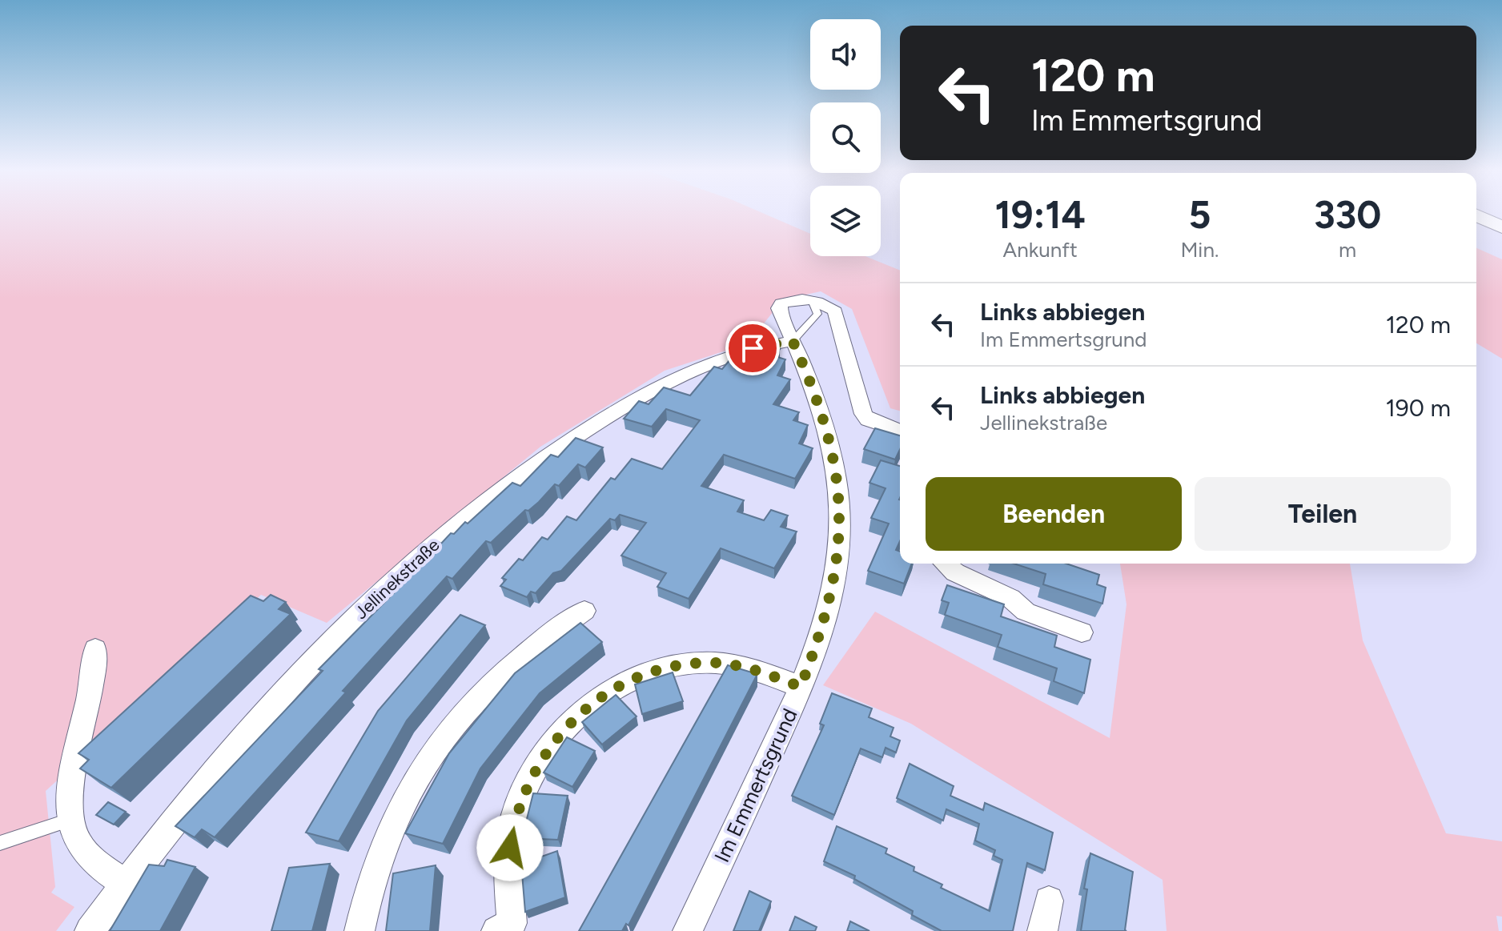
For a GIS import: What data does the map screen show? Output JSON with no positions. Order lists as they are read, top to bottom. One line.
{"streets":{"street":["Jellinekstraße","Im Emmertsgrund"]},"crossings":[["Jellinekstraße","Im Emmertsgrund"]],"page":{"turn":["120 m","Im Emmertsgrund"],"eta":["19:14","Ankunft","5","Min.","330","m"],"list":[{"name":"Links abbiegen","note":"Im Emmertsgrund","value":"120 m"},{"name":"Links abbiegen","note":"Jellinekstraße","value":"190 m"}],"buttons":["Beenden","Teilen"]}}
